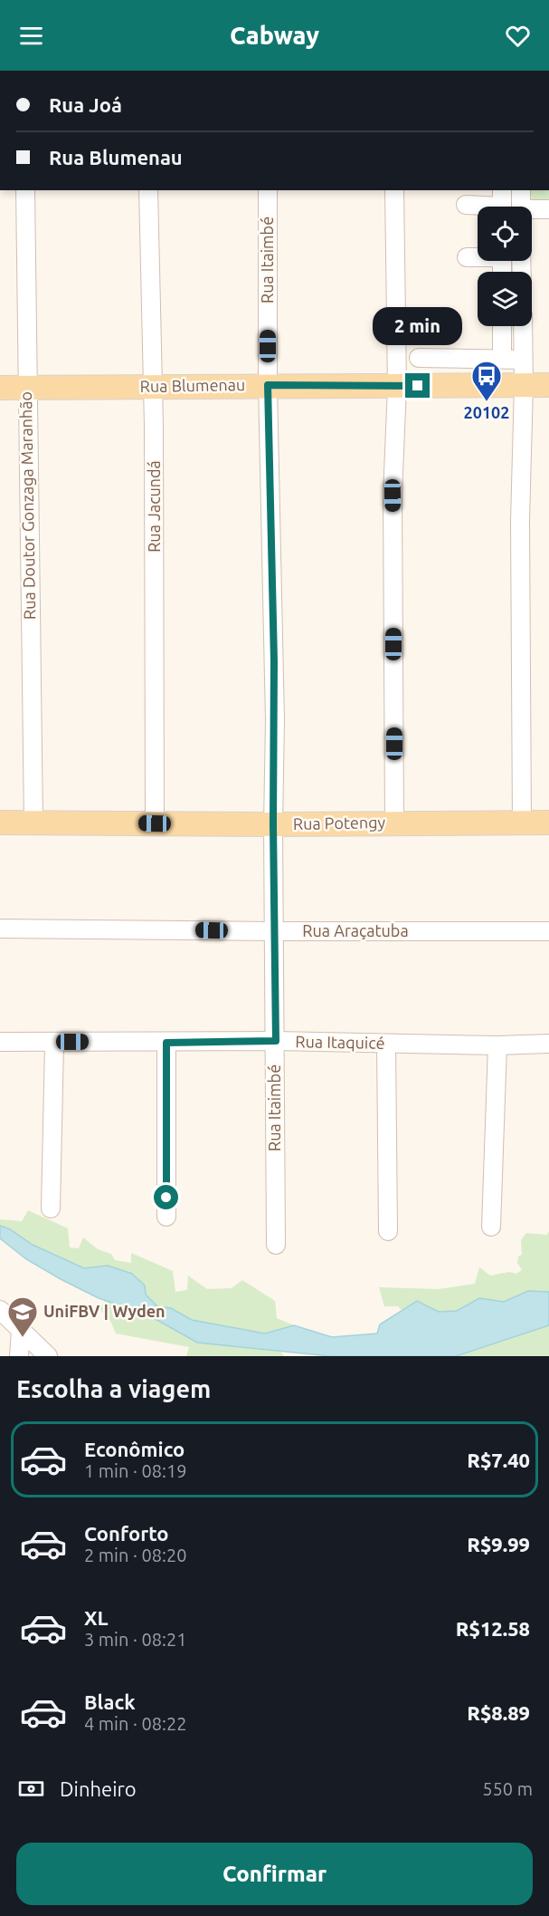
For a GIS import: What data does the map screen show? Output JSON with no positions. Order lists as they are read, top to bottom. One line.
{"streets":{"main road":["Rua Blumenau","Rua Potengy"],"street":["Rua Itaimbé","Rua Doutor Gonzaga Maranhão","Rua Jacundá","Rua Araçatuba","Rua Itaquicé"]},"crossings":[["Rua Itaimbé","Rua Blumenau"],["Rua Itaimbé","Rua Potengy"],["Rua Itaimbé","Rua Araçatuba"],["Rua Itaimbé","Rua Itaquicé"],["Rua Blumenau","Rua Doutor Gonzaga Maranhão"],["Rua Blumenau","Rua Jacundá"],["Rua Doutor Gonzaga Maranhão","Rua Potengy"],["Rua Jacundá","Rua Potengy"]],"places":{"bus stop":["20102"],"school or university":["UniFBV | Wyden"]},"page":{"header":"Cabway","banner":["Rua Joá","Rua Blumenau"],"bubble":"2 min","heading":"Escolha a viagem","list":[{"name":"Econômico","note":"1 min · 08:19","value":"R$7.40"},{"name":"Conforto","note":"2 min · 08:20","value":"R$9.99"},{"name":"XL","note":"3 min · 08:21","value":"R$12.58"},{"name":"Black","note":"4 min · 08:22","value":"R$8.89"}],"pay":["Dinheiro","550 m"],"buttons":"Confirmar"}}
